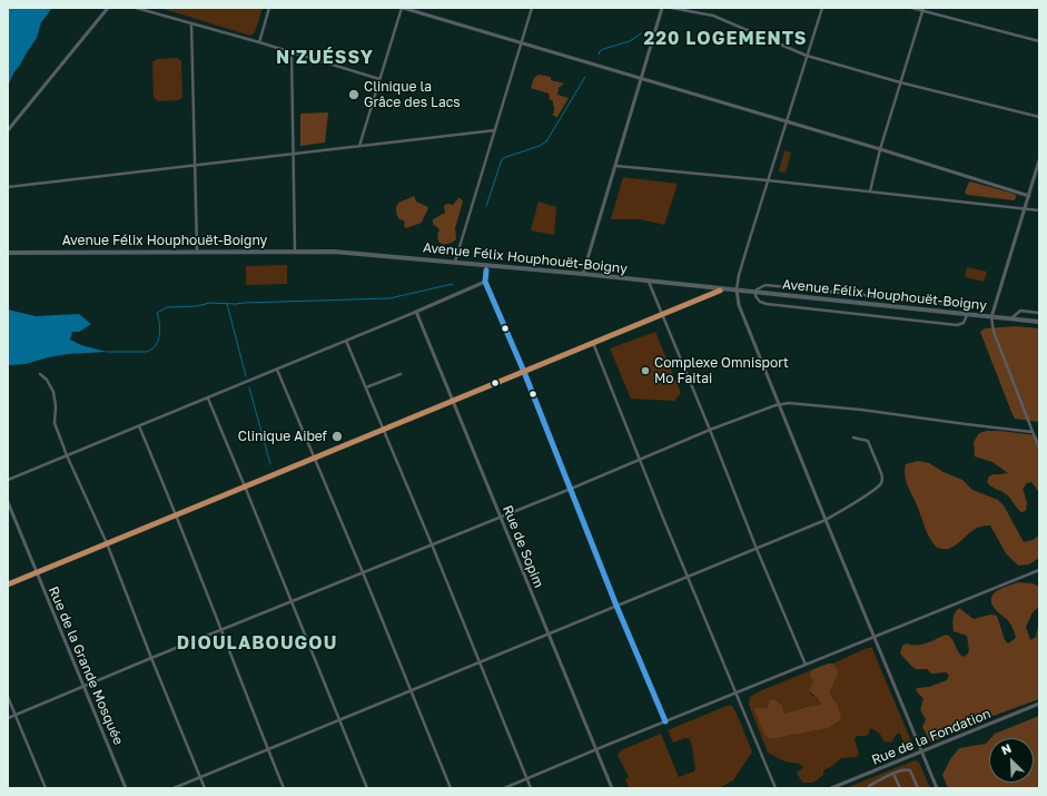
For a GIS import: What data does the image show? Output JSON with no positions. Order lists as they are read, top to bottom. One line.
{"streets":{"highway":["Avenue Félix Houphouët-Boigny"],"street":["Rue de Sopim","Rue de la Grande Mosquée","Rue de la Fondation"]},"districts":["220 LOGEMENTS","N'ZUÉSSY","DIOULABOUGOU"],"places":["Clinique la Grâce des Lacs","Complexe Omnisport Mo Faitai","Clinique Aibef"],"north":"top left"}
